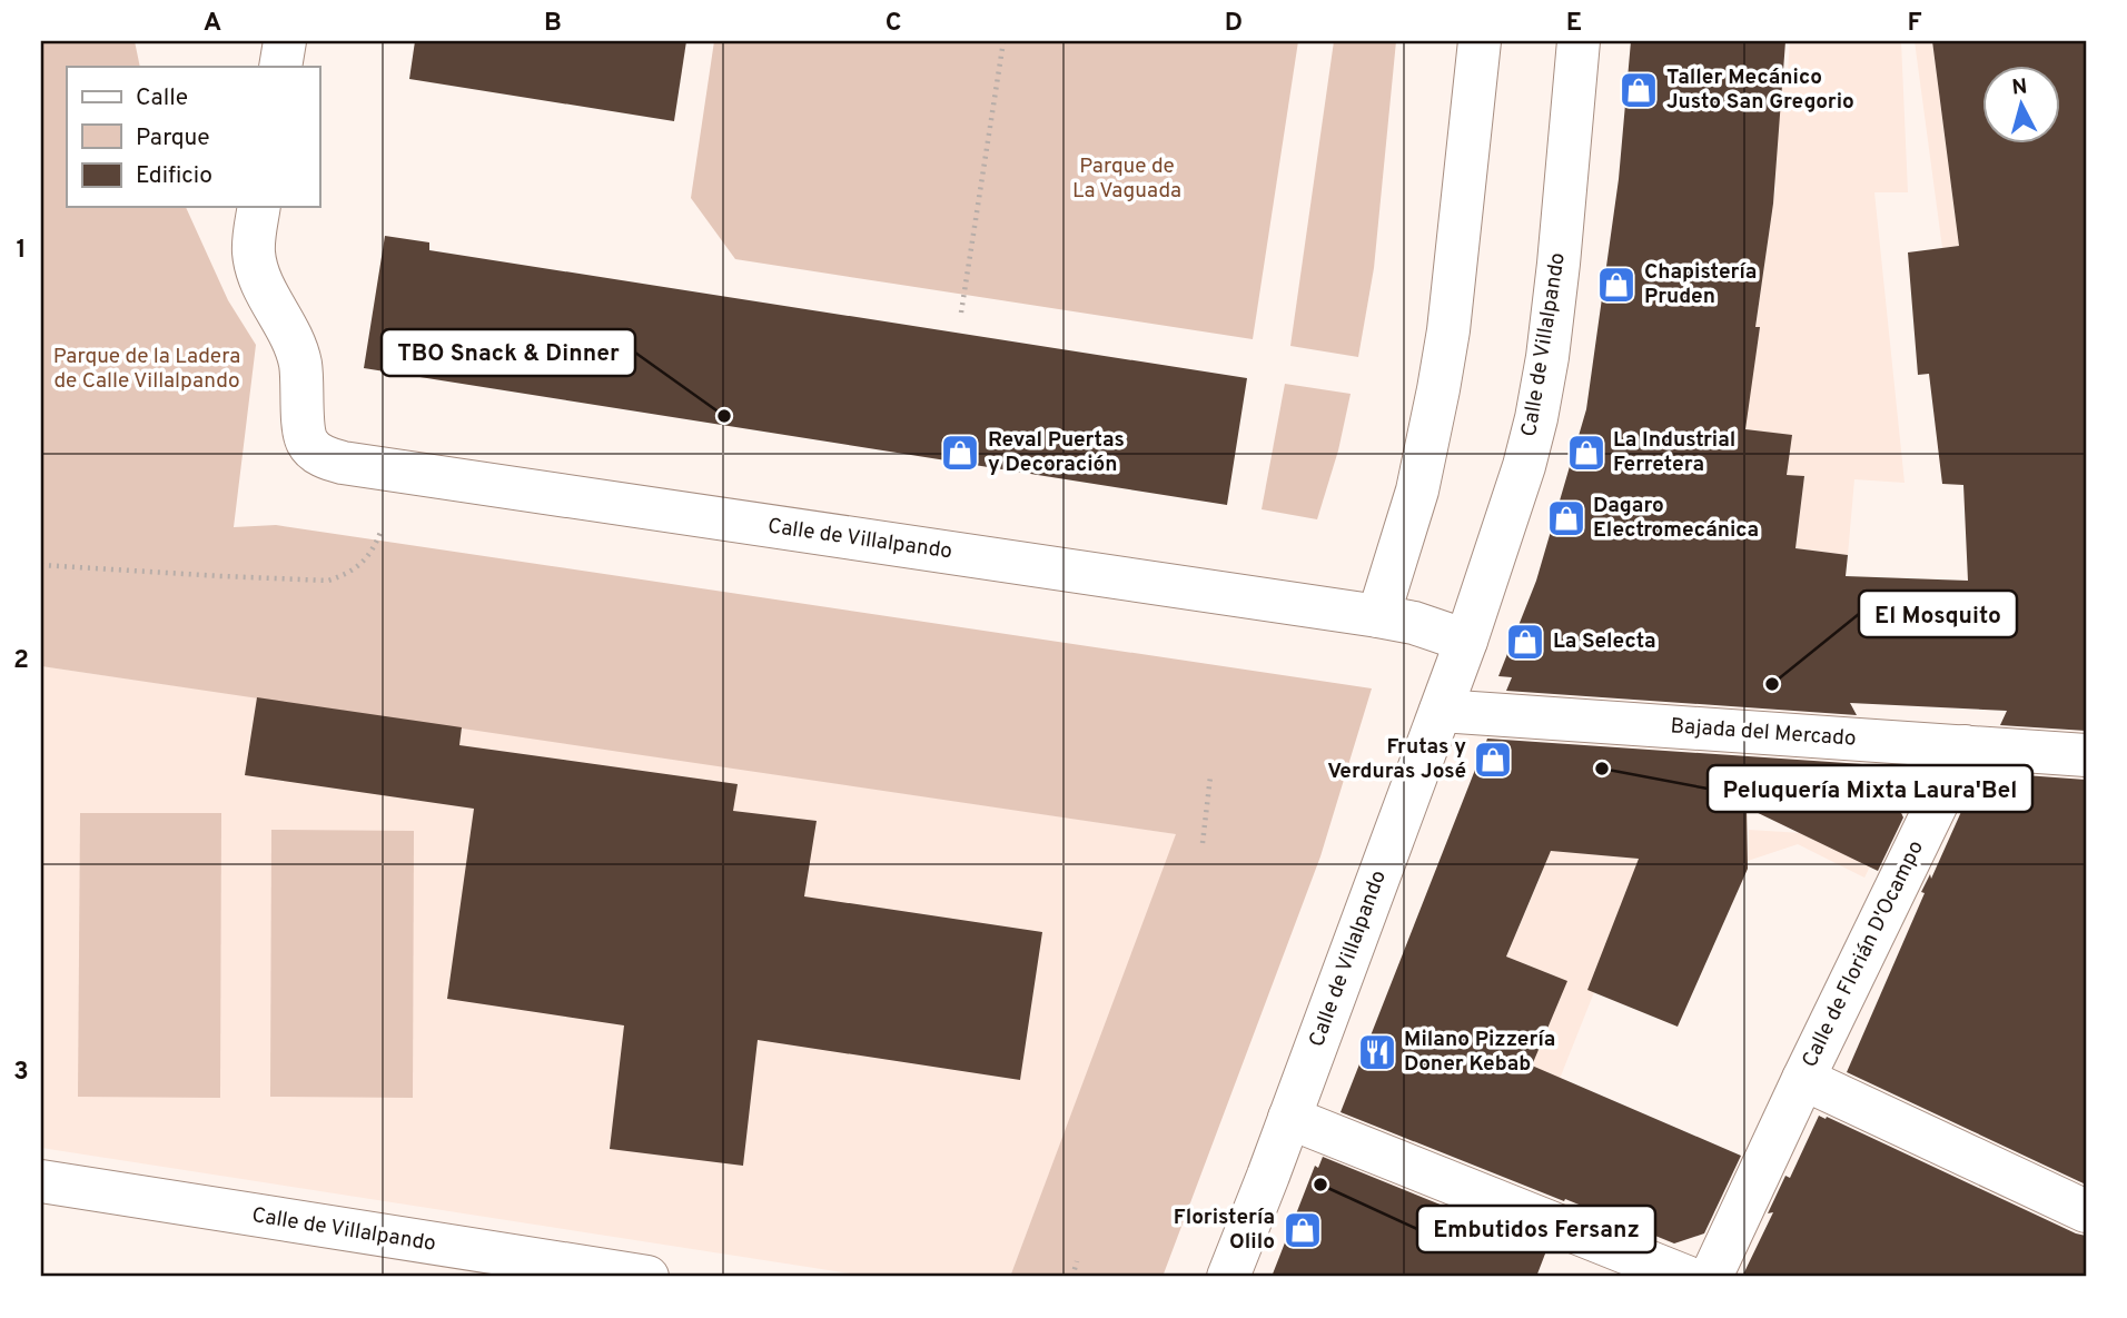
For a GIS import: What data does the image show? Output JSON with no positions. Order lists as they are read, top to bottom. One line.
{"streets":{"street":["Calle de Villalpando","Bajada del Mercado","Calle de Florián D'Ocampo"]},"crossings":[["Calle de Villalpando","Bajada del Mercado"],["Bajada del Mercado","Calle de Florián D'Ocampo"]],"parks":["Parque de La Vaguada","Parque de la Ladera de Calle Villalpando"],"places":{"shop":["Taller Mecánico Justo San Gregorio","Chapistería Pruden","Reval Puertas y Decoración","La Industrial Ferretera","Dagaro Electromecánica","La Selecta","Frutas y Verduras José","Floristería Olilo"],"other":["TBO Snack & Dinner","El Mosquito","Peluquería Mixta Laura'Bel","Embutidos Fersanz"],"restaurant":["Milano Pizzería Doner Kebab"]},"legend":["Calle","Parque","Edificio"],"north":"top","grid":{"columns":["A","B","C","D","E","F"],"rows":["1","2","3"]}}
